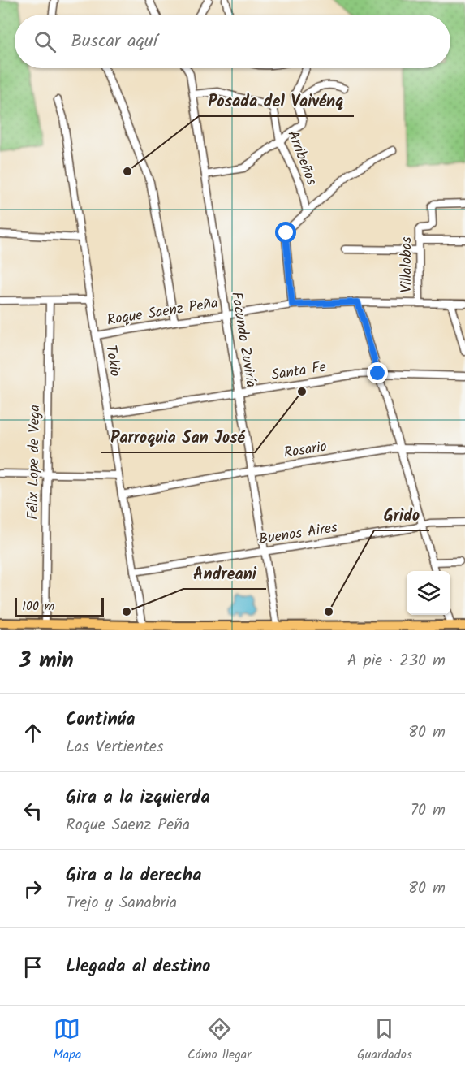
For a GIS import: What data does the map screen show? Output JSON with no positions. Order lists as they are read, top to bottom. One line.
{"streets":{"street":["Arribeños","Villalobos","Roque Saenz Peña","Facundo Zuviría","Tokio","Santa Fe","Rosario","Félix Lope de Vega","Buenos Aires"]},"crossings":[["Arribeños","Facundo Zuviría"],["Villalobos","Roque Saenz Peña"],["Roque Saenz Peña","Facundo Zuviría"],["Roque Saenz Peña","Tokio"],["Roque Saenz Peña","Félix Lope de Vega"],["Facundo Zuviría","Santa Fe"],["Facundo Zuviría","Rosario"],["Facundo Zuviría","Buenos Aires"],["Tokio","Santa Fe"],["Tokio","Rosario"],["Tokio","Buenos Aires"]],"places":["Posada del Vaivénq","Parroquia San José","Andreani","Grido"],"scale_bar":"100 m","page":{"search":"Buscar aquí","scale":"100 m","heading":["3 min","A pie · 230 m"],"list":[["Continúa","Las Vertientes","80 m"],["Gira a la izquierda","Roque Saenz Peña","70 m"],["Gira a la derecha","Trejo y Sanabria","80 m"],"Llegada al destino"],"nav":["Mapa","Cómo llegar","Guardados"]}}
